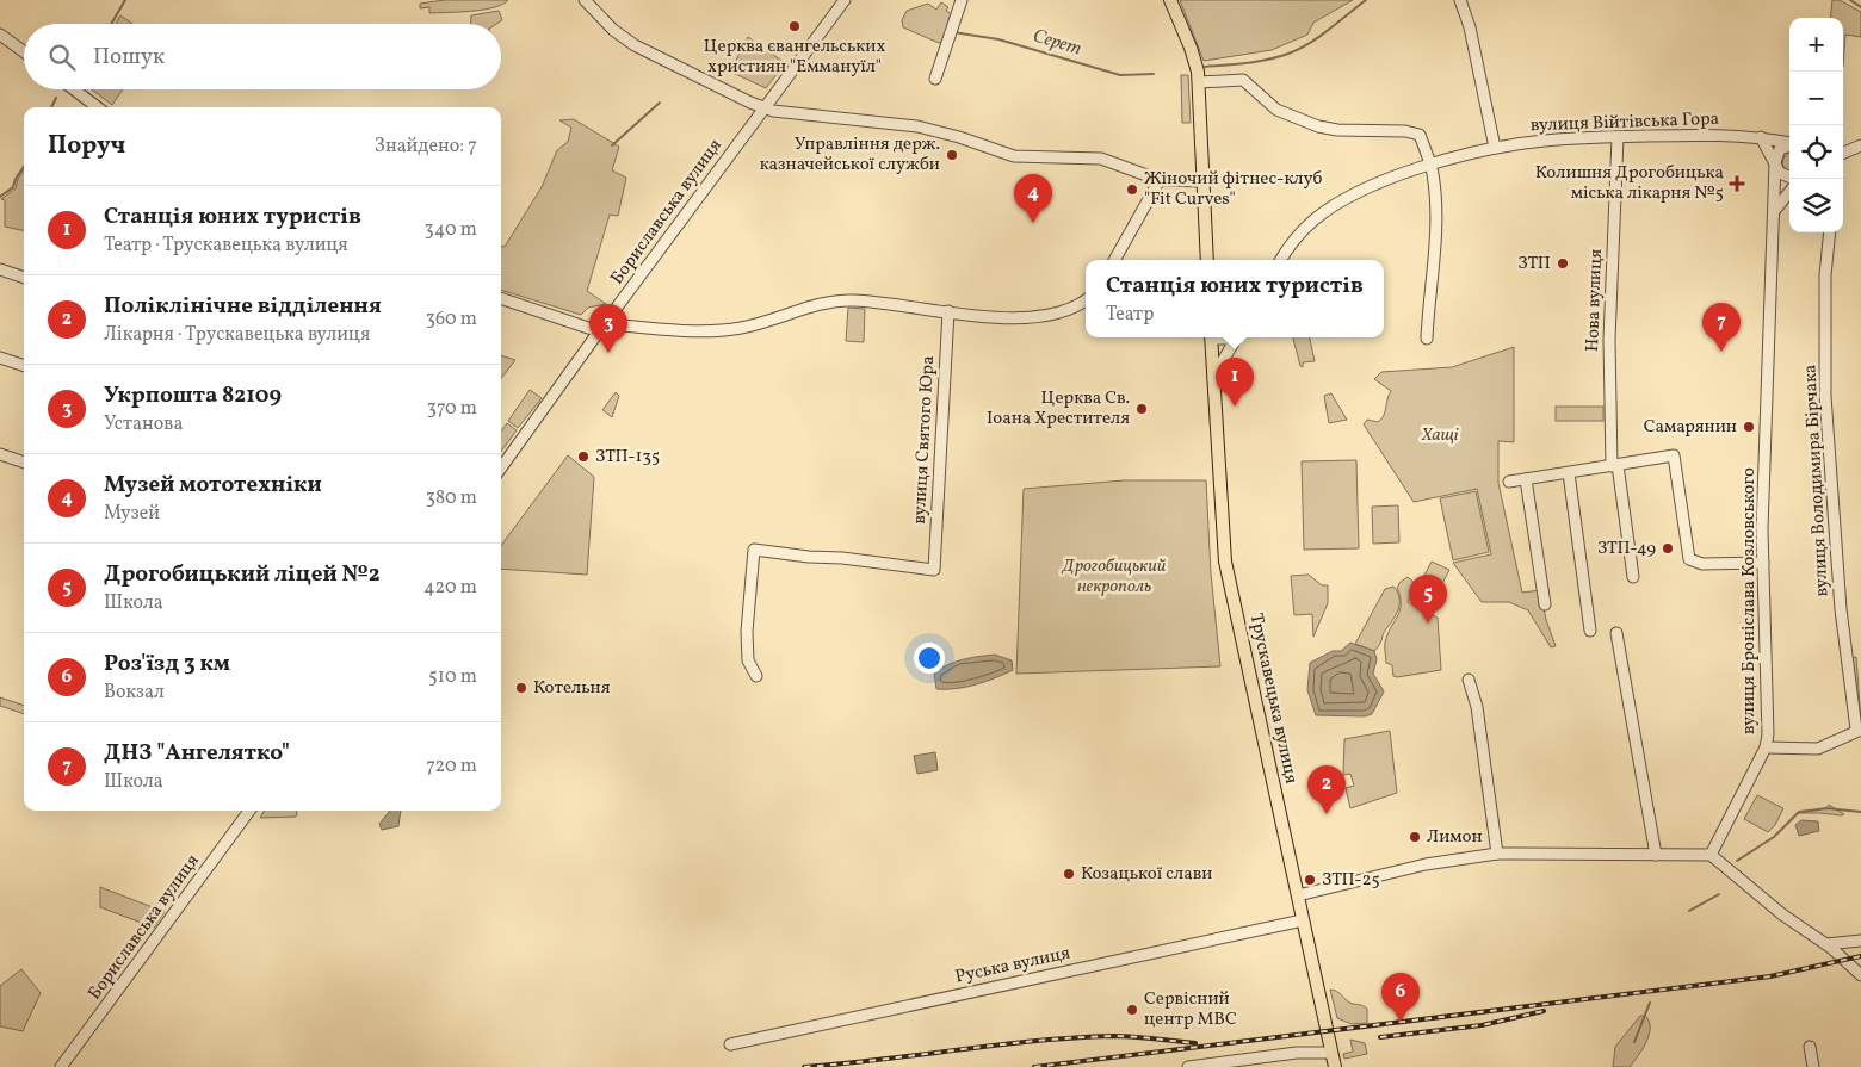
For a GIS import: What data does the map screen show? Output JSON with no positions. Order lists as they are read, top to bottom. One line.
{"streets":{"main road":["Трускавецька вулиця"],"street":["вулиця Війтівська Гора","Бориславська вулиця","Нова вулиця","вулиця Святого Юра","вулиця Володимира Бірчака","вулиця Броніслава Козловського","Руська вулиця"]},"crossings":[["вулиця Війтівська Гора","Нова вулиця"],["Трускавецька вулиця","Руська вулиця"]],"water":["Серет"],"parks":["Хащі","Дрогобицький некрополь"],"places":{"other":["Церква євангельських християн \"Еммануїл\"","Управління держ. казначейської служби","Жіночий фітнес-клуб \"Fit Curves\"","ЗТП","Церква Св. Іоана Хрестителя","Самарянин","ЗТП-135","ЗТП-49","Котельня","Лимон","Козацької слави","ЗТП-25","Сервісний центр МВС"],"health":["Колишня Дрогобицька міська лікарня №5"]},"page":{"map_buttons":["+","−"],"search":"Пошук","heading":["Поруч","Знайдено: 7"],"pins":["4","7","3","1","5","2","6"],"list":[{"mark":"1","name":"Станція юних туристів","note":"Театр · Трускавецька вулиця","value":"340 m"},{"mark":"2","name":"Поліклінічне відділення","note":"Лікарня · Трускавецька вулиця","value":"360 m"},{"mark":"3","name":"Укрпошта 82109","note":"Установа","value":"370 m"},{"mark":"4","name":"Музей мототехніки","note":"Музей","value":"380 m"},{"mark":"5","name":"Дрогобицький ліцей №2","note":"Школа","value":"420 m"},{"mark":"6","name":"Роз'їзд 3 км","note":"Вокзал","value":"510 m"},{"mark":"7","name":"ДНЗ \"Ангелятко\"","note":"Школа","value":"720 m"}],"popup":["Станція юних туристів","Театр"]}}
